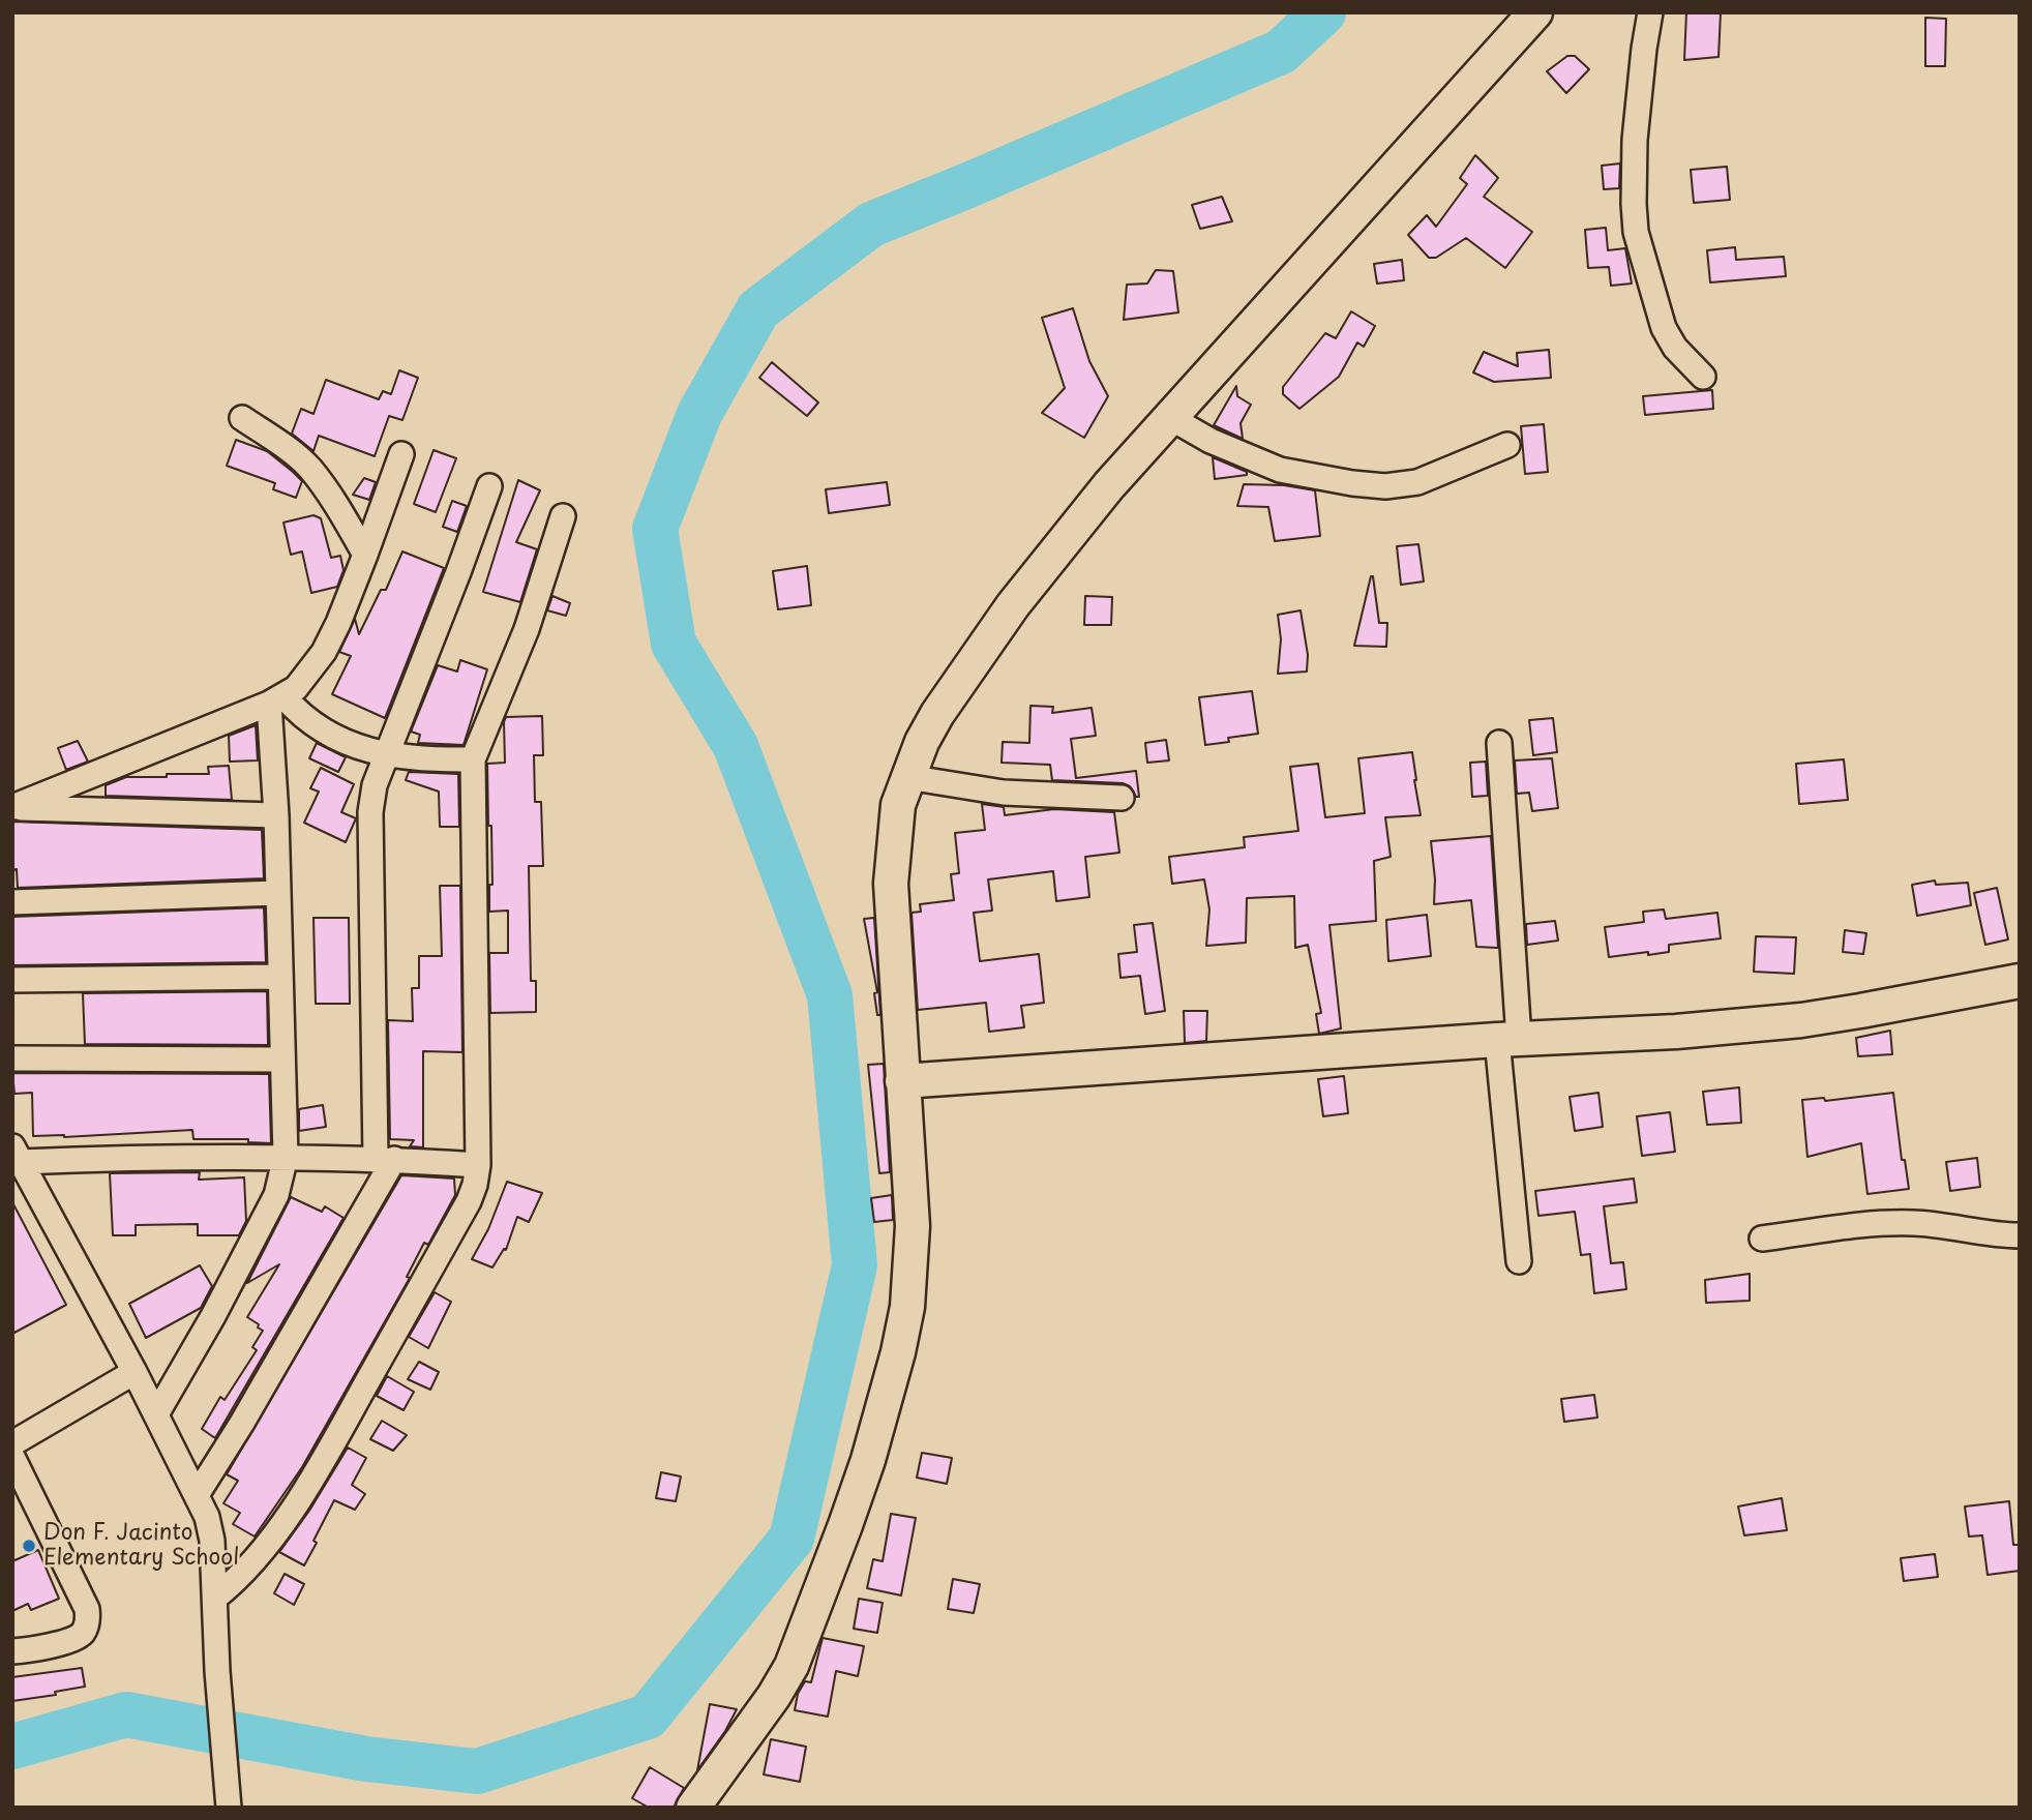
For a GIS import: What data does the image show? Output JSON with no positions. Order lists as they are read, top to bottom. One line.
{"places":["Don F. Jacinto Elementary School"]}
